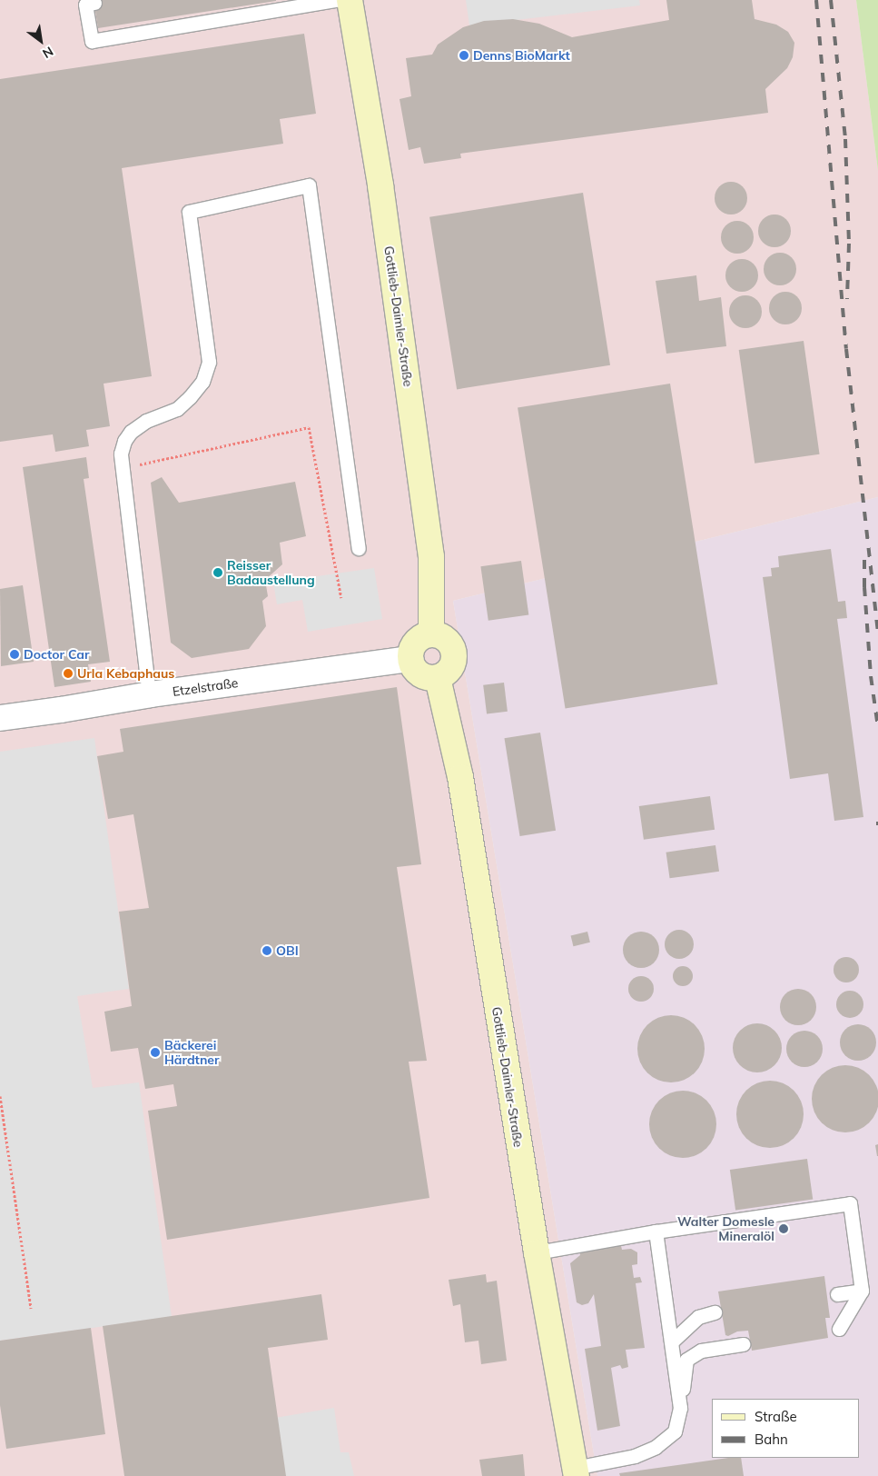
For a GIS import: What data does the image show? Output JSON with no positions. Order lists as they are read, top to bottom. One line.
{"streets":{"street":["Gottlieb-Daimler-Straße","Etzelstraße"]},"crossings":[["Gottlieb-Daimler-Straße","Etzelstraße"]],"places":["Denns BioMarkt","Reisser Badaustellung","Doctor Car","Urla Kebaphaus","OBI","Bäckerei Härdtner","Walter Domesle Mineralöl"],"legend":["Straße","Bahn"],"north":"bottom right"}
